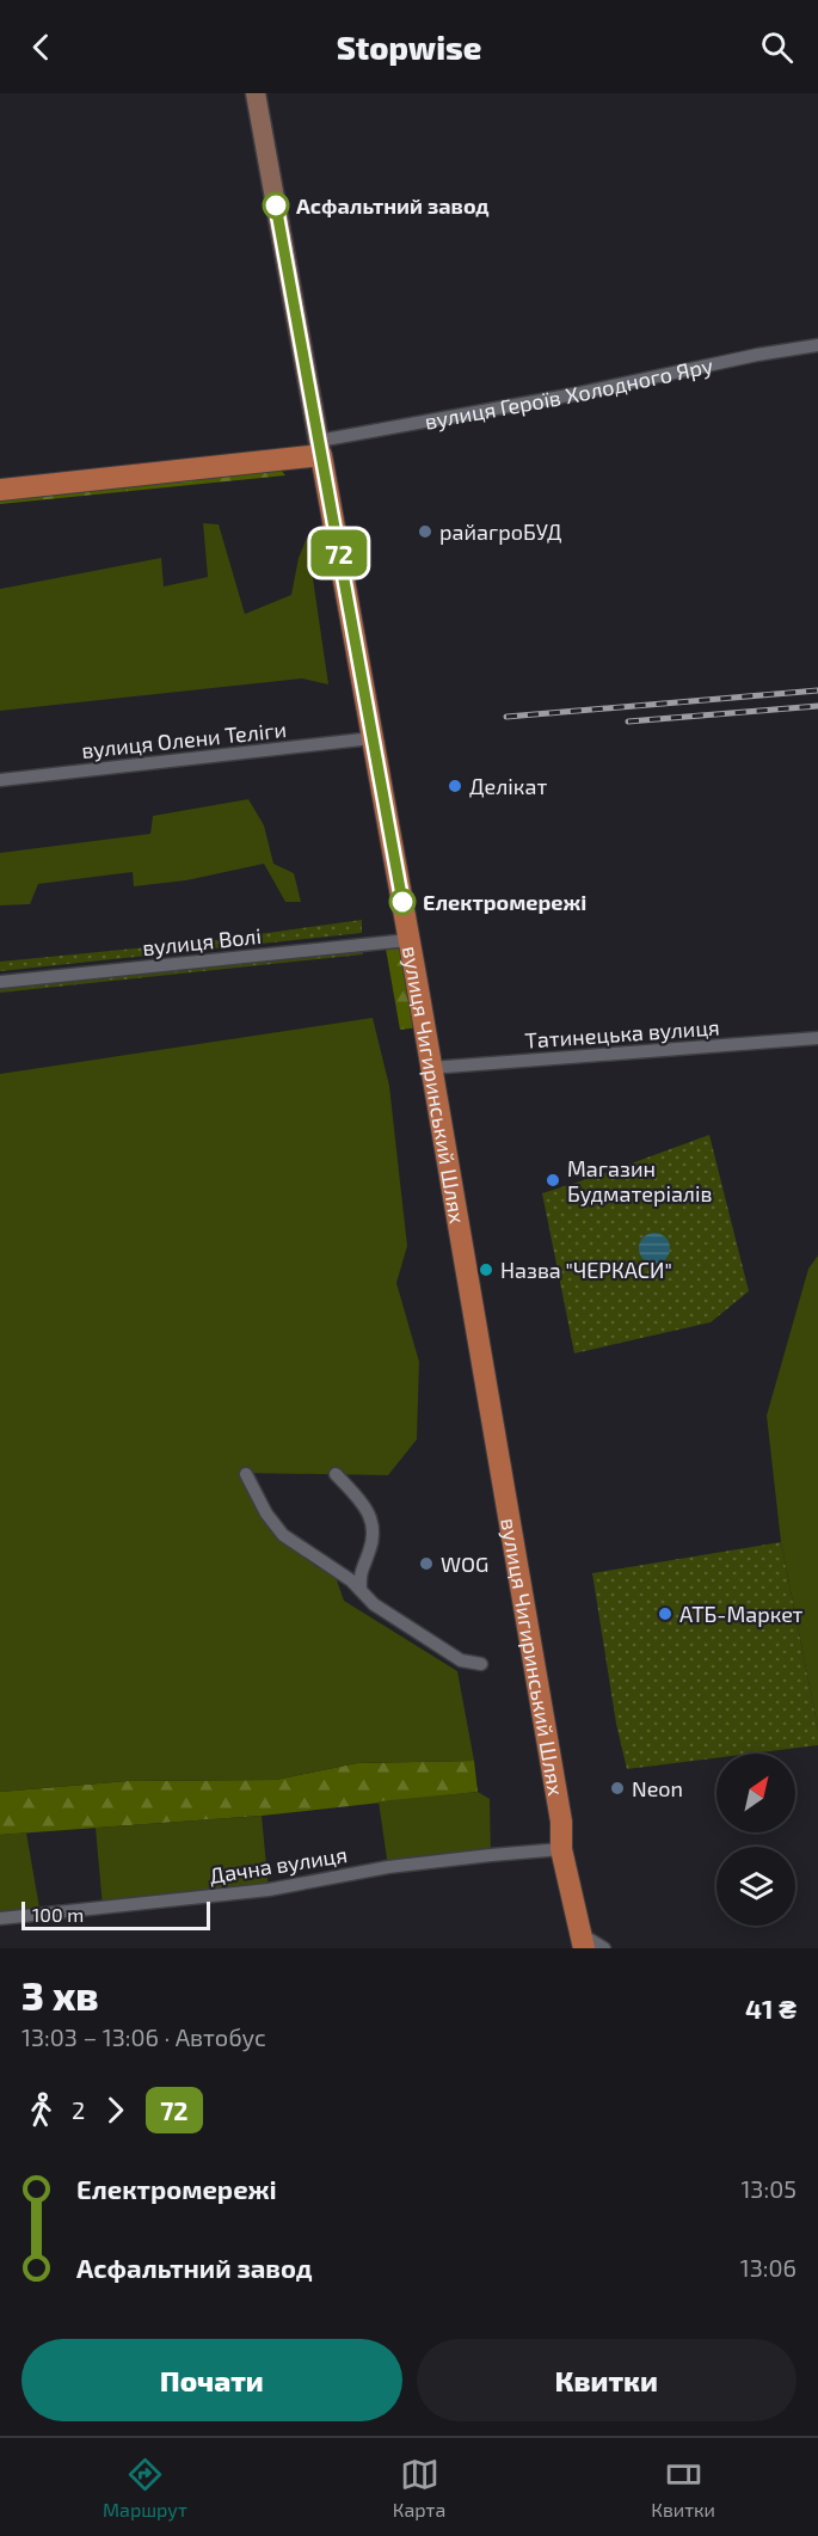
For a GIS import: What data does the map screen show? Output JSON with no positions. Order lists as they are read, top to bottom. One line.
{"streets":{"main road":["вулиця Героїв Холодного Яру","вулиця Чигиринський Шлях"],"street":["вулиця Олени Теліги","вулиця Волі","Татинецька вулиця","Дачна вулиця"]},"crossings":[["вулиця Героїв Холодного Яру","вулиця Чигиринський Шлях"],["вулиця Олени Теліги","вулиця Чигиринський Шлях"],["вулиця Волі","вулиця Чигиринський Шлях"],["Татинецька вулиця","вулиця Чигиринський Шлях"],["вулиця Чигиринський Шлях","Дачна вулиця"]],"places":["Асфальтний завод","райагроБУД","Делікат","Електромережі","Магазин Будматеріалів","Назва \"ЧЕРКАСИ\"","WOG","АТБ-Маркет","Neon"],"lines":["bus line 72"],"scale_bar":"100 m","north":"top right","page":{"header":"Stopwise","on_map":"72","scale":"100 m","heading":["3 хв","13:03 – 13:06 · Автобус","41 ₴"],"legs":["2","72"],"list":[{"name":"Електромережі","value":"13:05"},{"name":"Асфальтний завод","value":"13:06"}],"buttons":["Почати","Квитки"],"tabs":["Маршрут","Карта","Квитки"]}}
